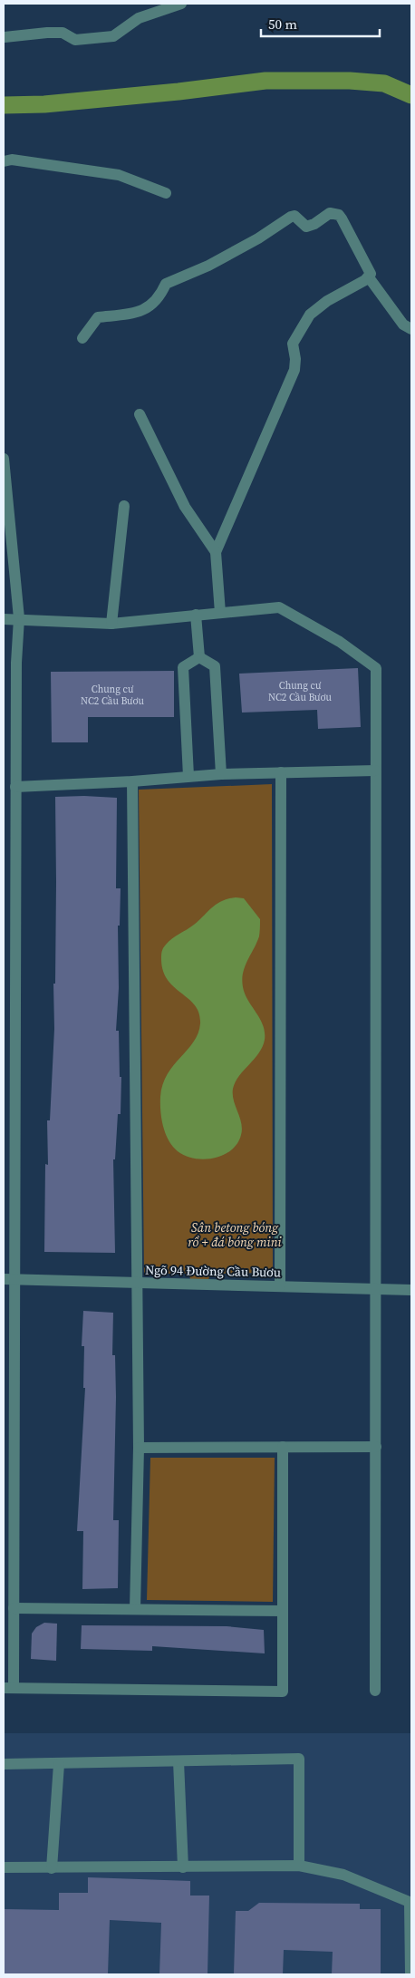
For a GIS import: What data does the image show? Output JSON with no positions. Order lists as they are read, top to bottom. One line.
{"streets":{"street":["Ngõ 94 Đường Cầu Bươu"]},"parks":["Sân betong bóng rổ + đá bóng mini"],"house_numbers":["Chung cư NC2 Cầu Bươu","Chung cư NC2 Cầu Bươu"],"scale_bar":"50 m"}
